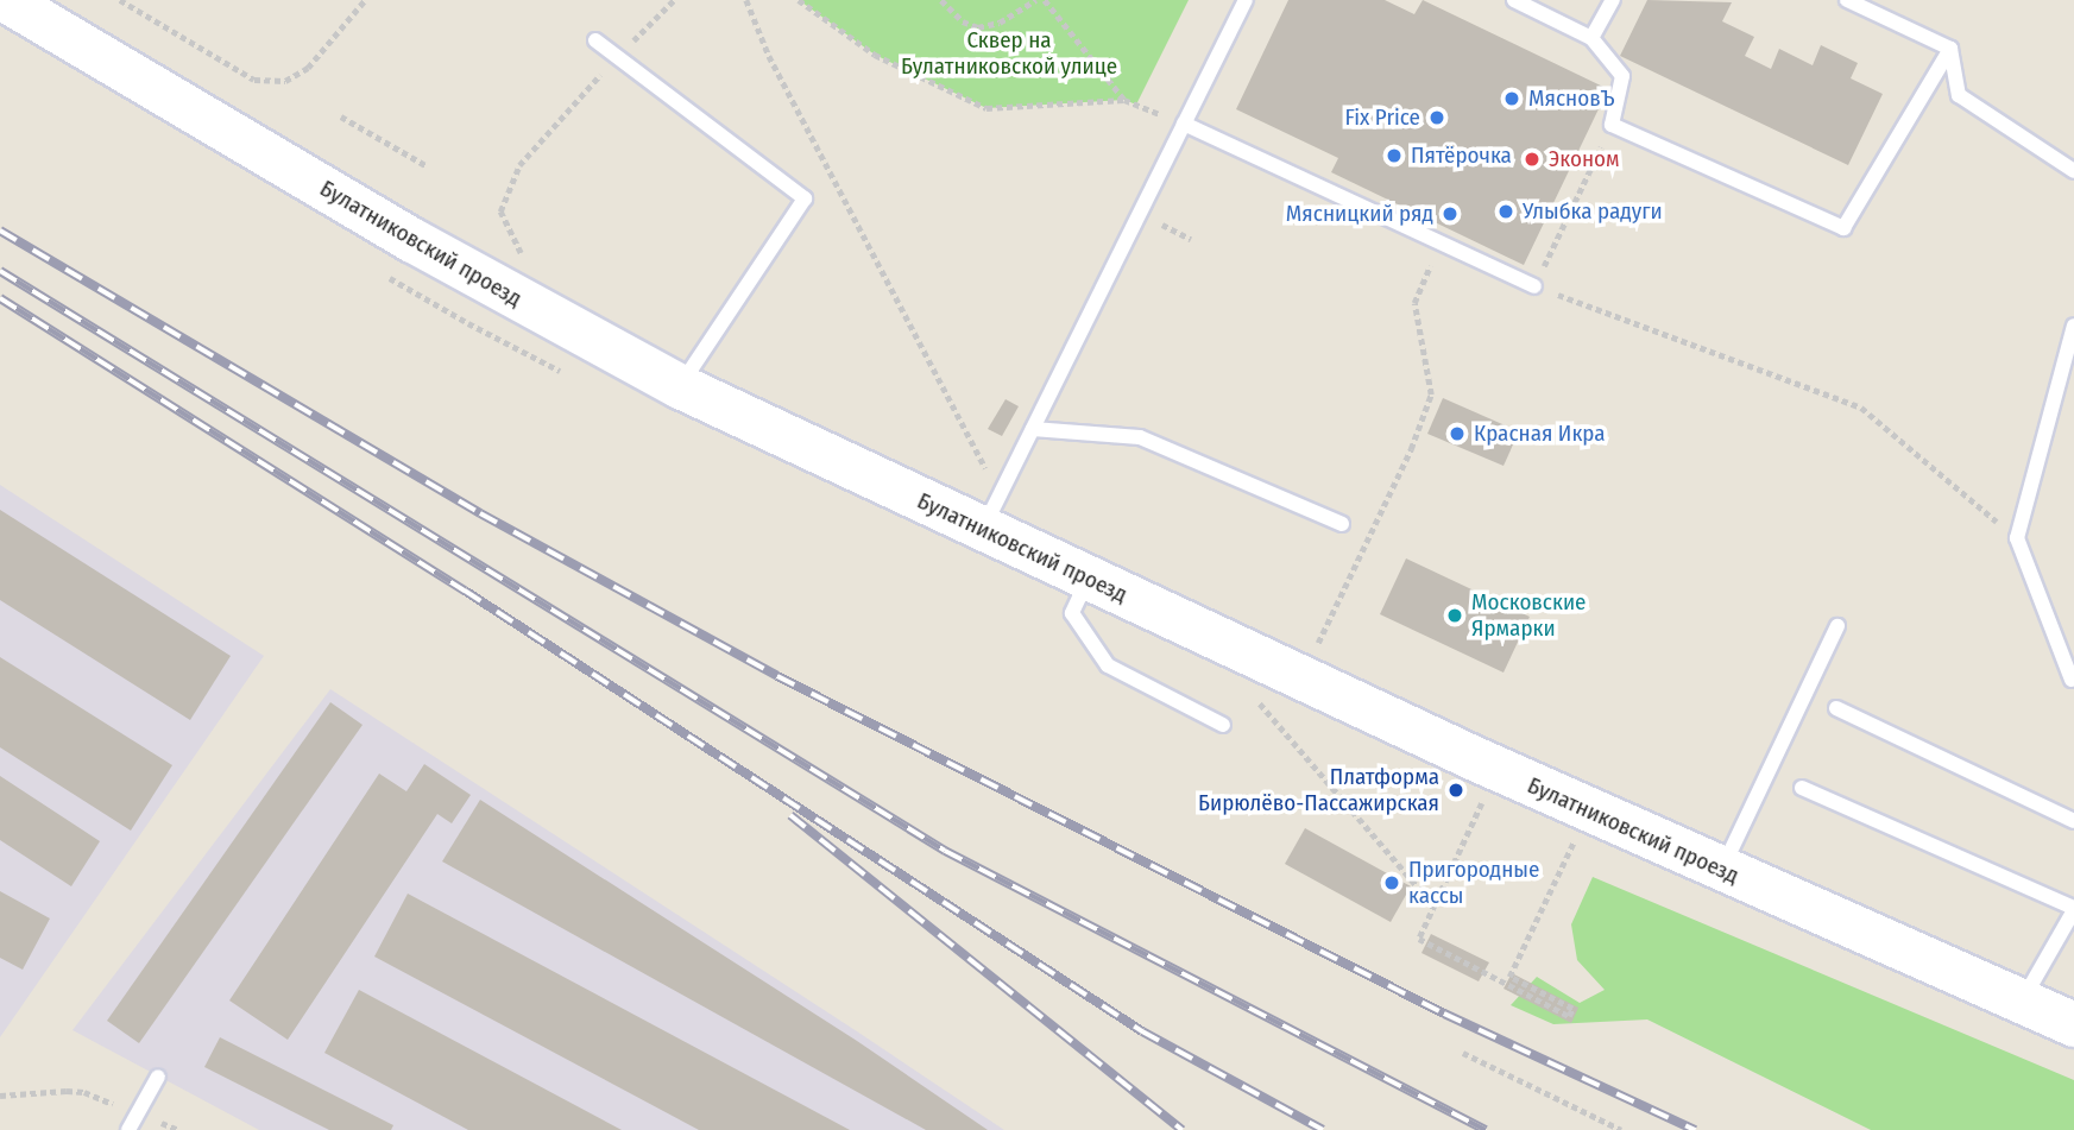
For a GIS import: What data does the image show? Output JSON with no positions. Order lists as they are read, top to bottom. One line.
{"streets":{"street":["Булатниковский проезд"]},"parks":["Сквер на Булатниковской улице"],"places":["МясновЪ","Fix Price","Пятёрочка","Эконом","Улыбка радуги","Мясницкий ряд","Красная Икра","Московские Ярмарки","Платформа Бирюлёво-Пассажирская","Пригородные кассы"]}
